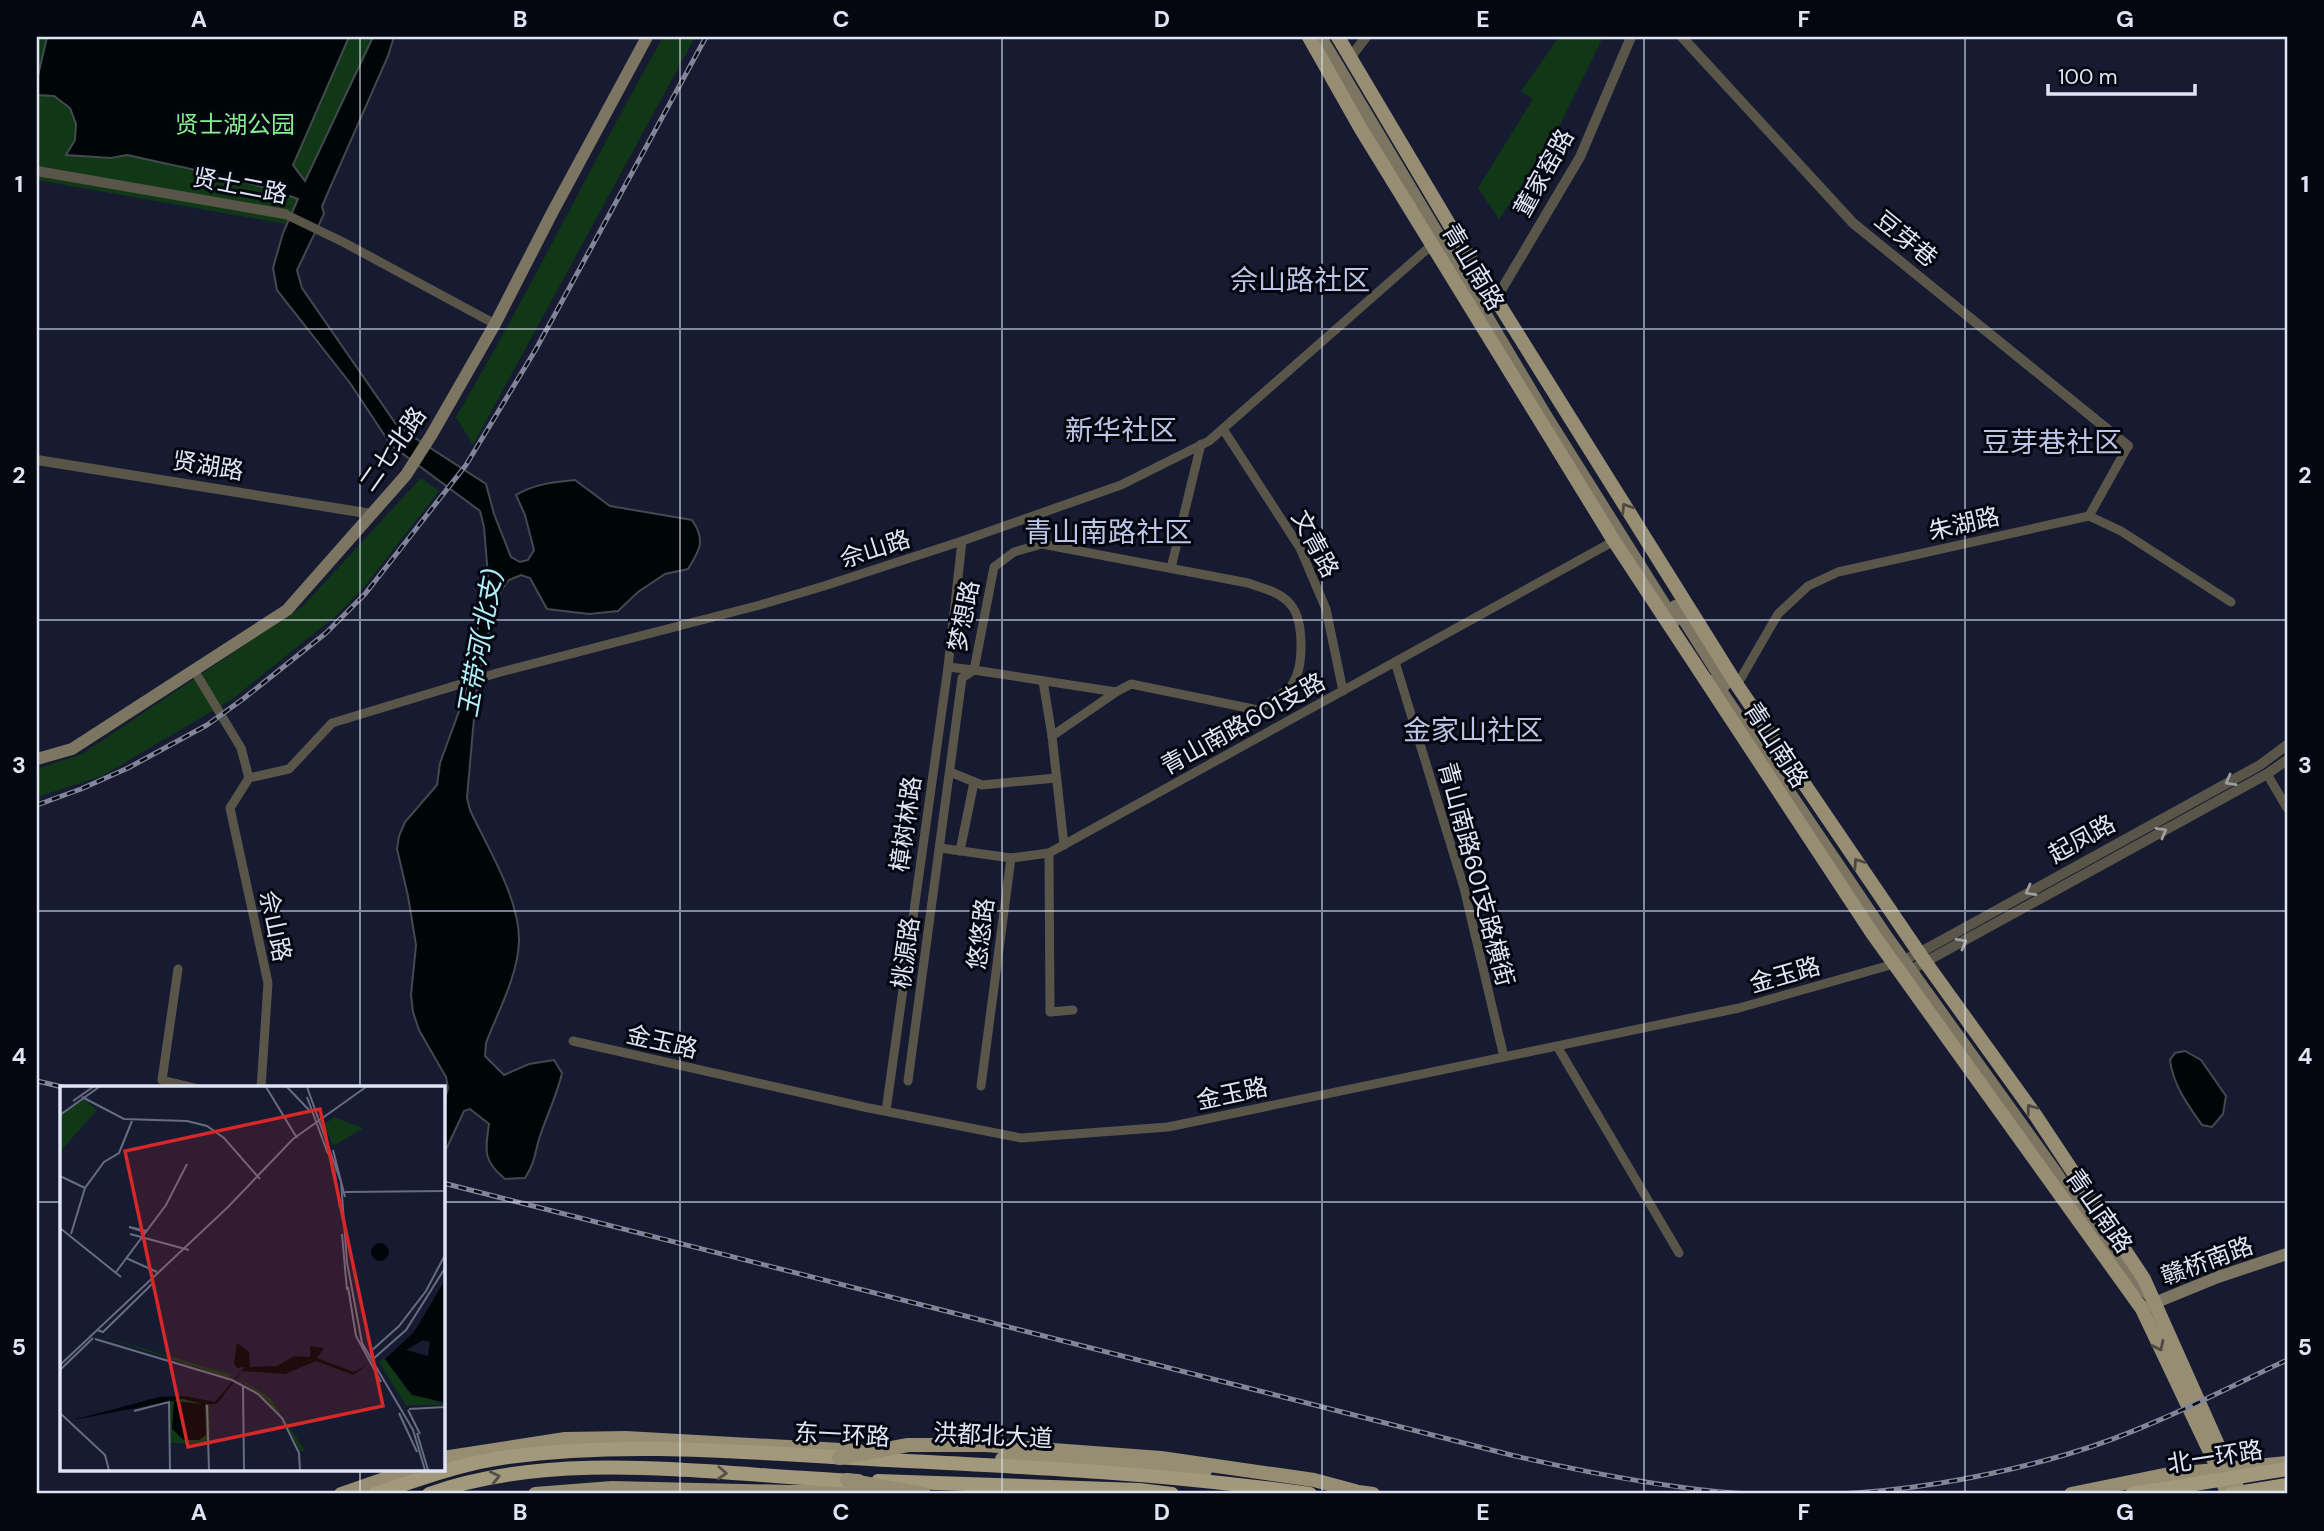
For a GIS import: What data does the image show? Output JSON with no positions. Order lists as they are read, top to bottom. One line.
{"streets":{"highway":["东一环路","北一环路"],"main road":["青山南路","二七北路","赣桥南路","洪都北大道"],"street":["董家窑路","贤士二路","豆芽巷","贤湖路","朱湖路","文青路","佘山路","梦想路","青山南路601支路","樟树林路","起凤路","青山南路601支路横街","悠悠路","桃源路","金玉路"]},"crossings":[["董家窑路","青山南路"],["贤士二路","二七北路"],["青山南路","朱湖路"],["青山南路","佘山路"],["青山南路","青山南路601支路"],["青山南路","起凤路"],["青山南路","金玉路"],["青山南路","赣桥南路"],["二七北路","贤湖路"],["文青路","佘山路"],["文青路","青山南路601支路"],["佘山路","樟树林路"],["梦想路","桃源路"],["青山南路601支路","青山南路601支路横街"],["樟树林路","金玉路"],["起凤路","金玉路"],["青山南路601支路横街","金玉路"]],"districts":["佘山路社区","新华社区","豆芽巷社区","青山南路社区","金家山社区"],"water":["玉带河(北支)"],"parks":["贤士湖公园"],"scale_bar":"100 m","grid":{"columns":["A","B","C","D","E","F","G"],"rows":["1","2","3","4","5"]}}
